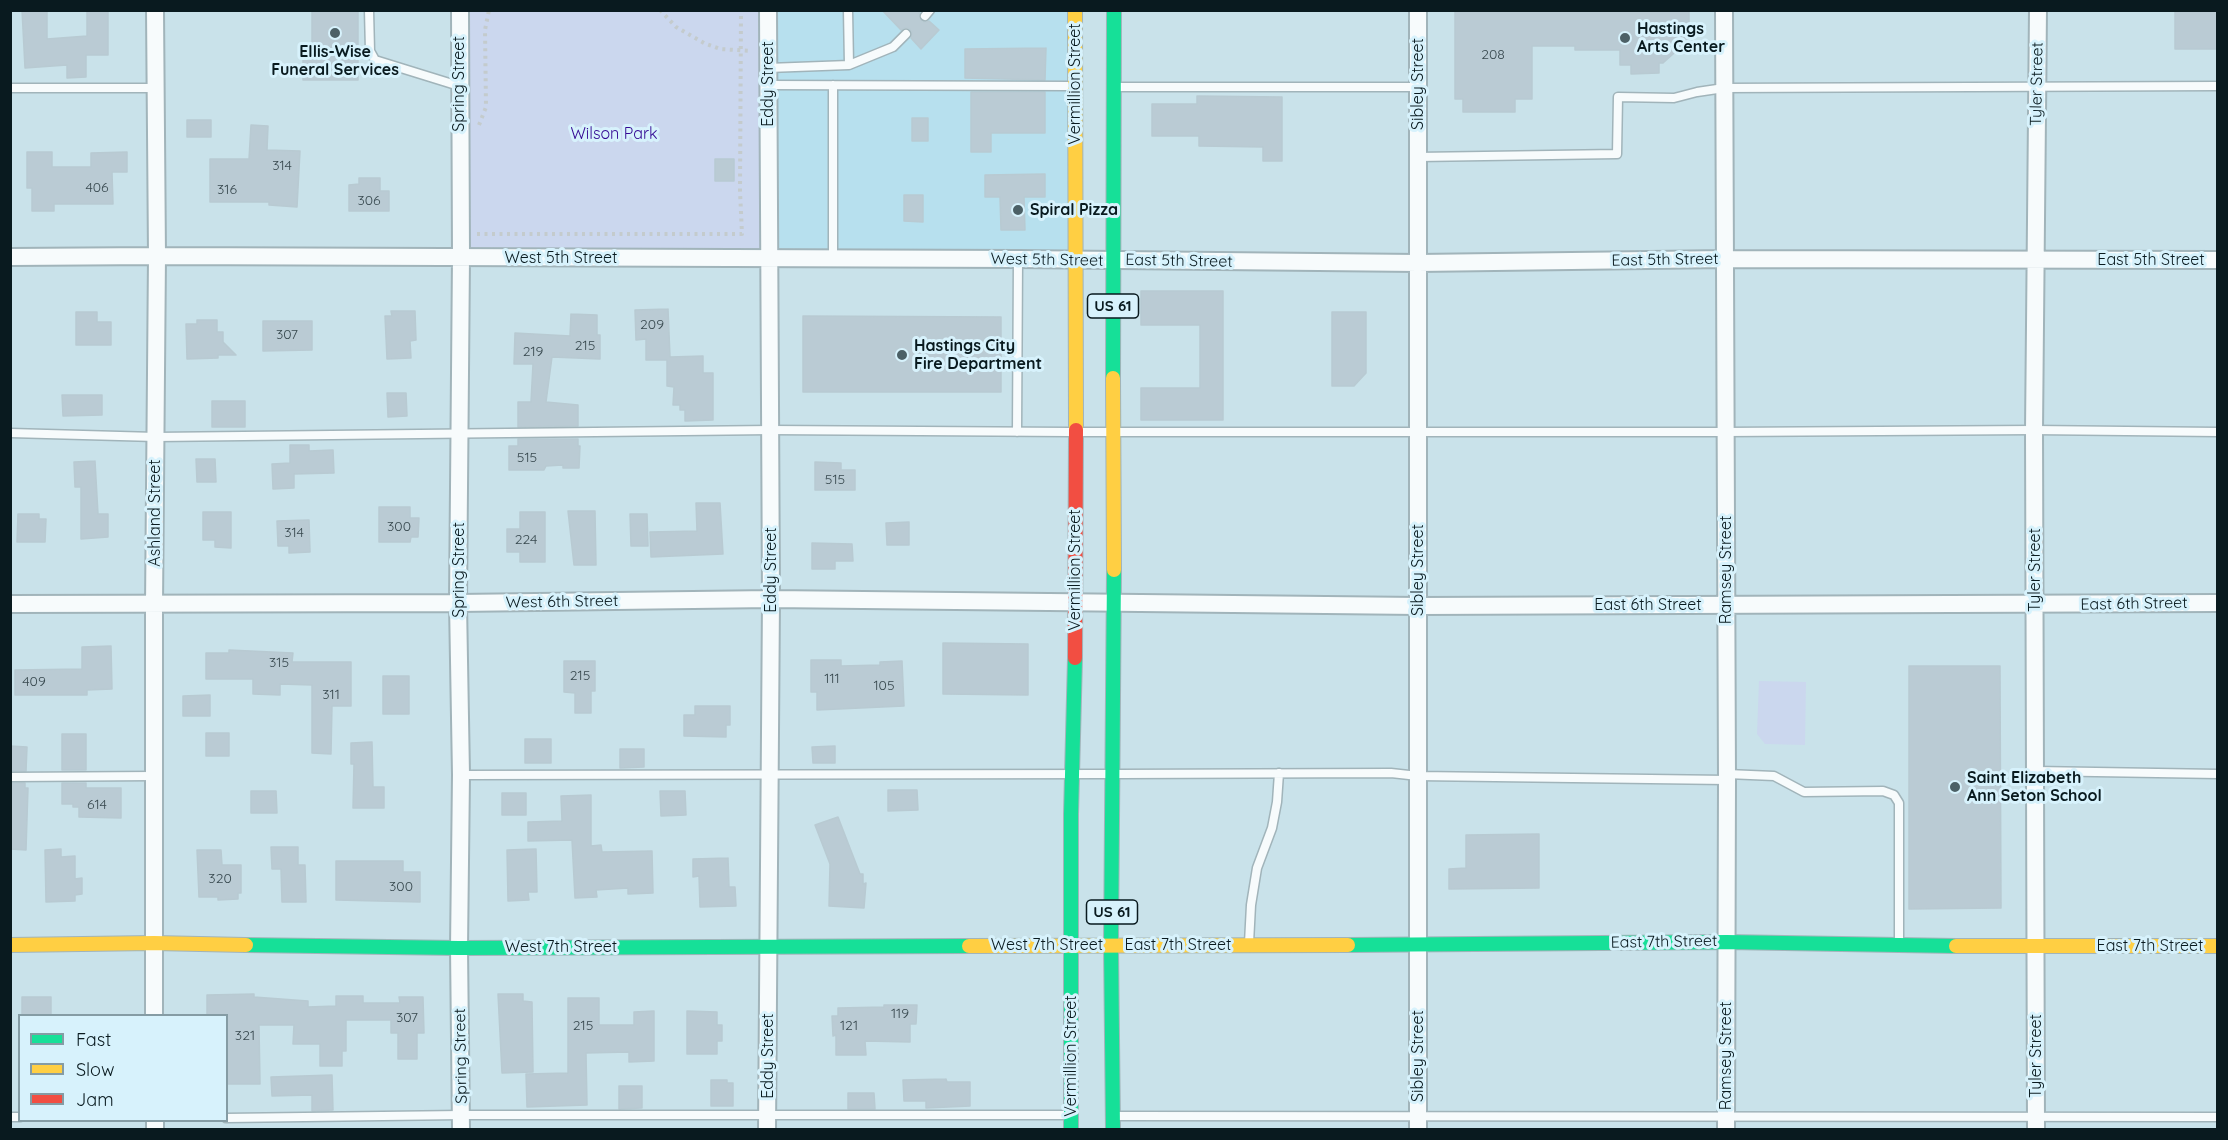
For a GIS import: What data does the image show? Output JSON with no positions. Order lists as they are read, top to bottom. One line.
{"streets":{"main road":["Vermillion Street","US 61","East 7th Street","West 7th Street"],"street":["Spring Street","Eddy Street","Sibley Street","Tyler Street","West 5th Street","East 5th Street","Ashland Street","Ramsey Street","West 6th Street","East 6th Street"]},"crossings":[["Spring Street","West 5th Street"],["Spring Street","West 6th Street"],["Spring Street","West 7th Street"],["Eddy Street","West 5th Street"],["Eddy Street","West 6th Street"],["Eddy Street","West 7th Street"],["Vermillion Street","West 5th Street"],["Vermillion Street","West 6th Street"],["Vermillion Street","West 7th Street"],["Sibley Street","East 5th Street"],["Sibley Street","East 6th Street"],["Sibley Street","East 7th Street"],["Tyler Street","East 5th Street"],["Tyler Street","East 6th Street"],["Tyler Street","East 7th Street"],["West 5th Street","East 5th Street"],["West 5th Street","US 61"],["West 5th Street","Ashland Street"],["East 5th Street","US 61"],["East 5th Street","Ramsey Street"],["US 61","West 6th Street"],["US 61","East 6th Street"],["US 61","East 7th Street"],["US 61","West 7th Street"],["Ashland Street","West 6th Street"],["Ashland Street","West 7th Street"],["Ramsey Street","East 6th Street"],["Ramsey Street","East 7th Street"],["West 6th Street","East 6th Street"],["East 7th Street","West 7th Street"]],"parks":["Wilson Park"],"places":["Ellis-Wise Funeral Services","Hastings Arts Center","Spiral Pizza","Hastings City Fire Department","Saint Elizabeth Ann Seton School"],"house_numbers":["208","314","406","316","306","209","307","215","219","515","515","300","314","224","315","215","111","409","105","311","614","320","300","119","307","215","121","321"],"legend":["Fast","Slow","Jam"]}
